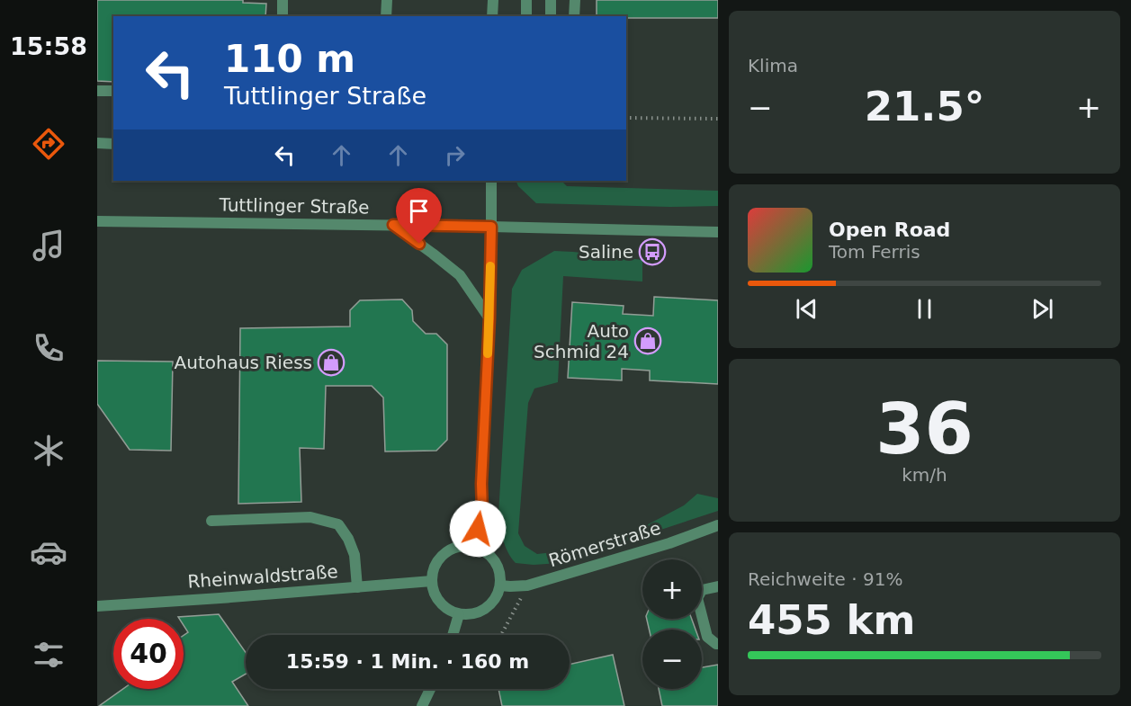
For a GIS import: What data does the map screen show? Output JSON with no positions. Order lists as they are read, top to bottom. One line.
{"streets":{"street":["Tuttlinger Straße","Römerstraße","Rheinwaldstraße"]},"crossings":[["Römerstraße","Rheinwaldstraße"]],"places":{"bus stop":["Saline"],"shop":["Auto Schmid 24","Autohaus Riess"]},"page":{"tabs":"15:58","tile":["Klima",["36","km/h"],["Reichweite · 91%","455 km"]],"turn":["110 m","Tuttlinger Straße"],"heat":["−","21.5°","+"],"song":["Open Road","Tom Ferris"],"map_buttons":["+","−"],"limit":"40","trip":"15:59 · 1 Min. · 160 m"}}
